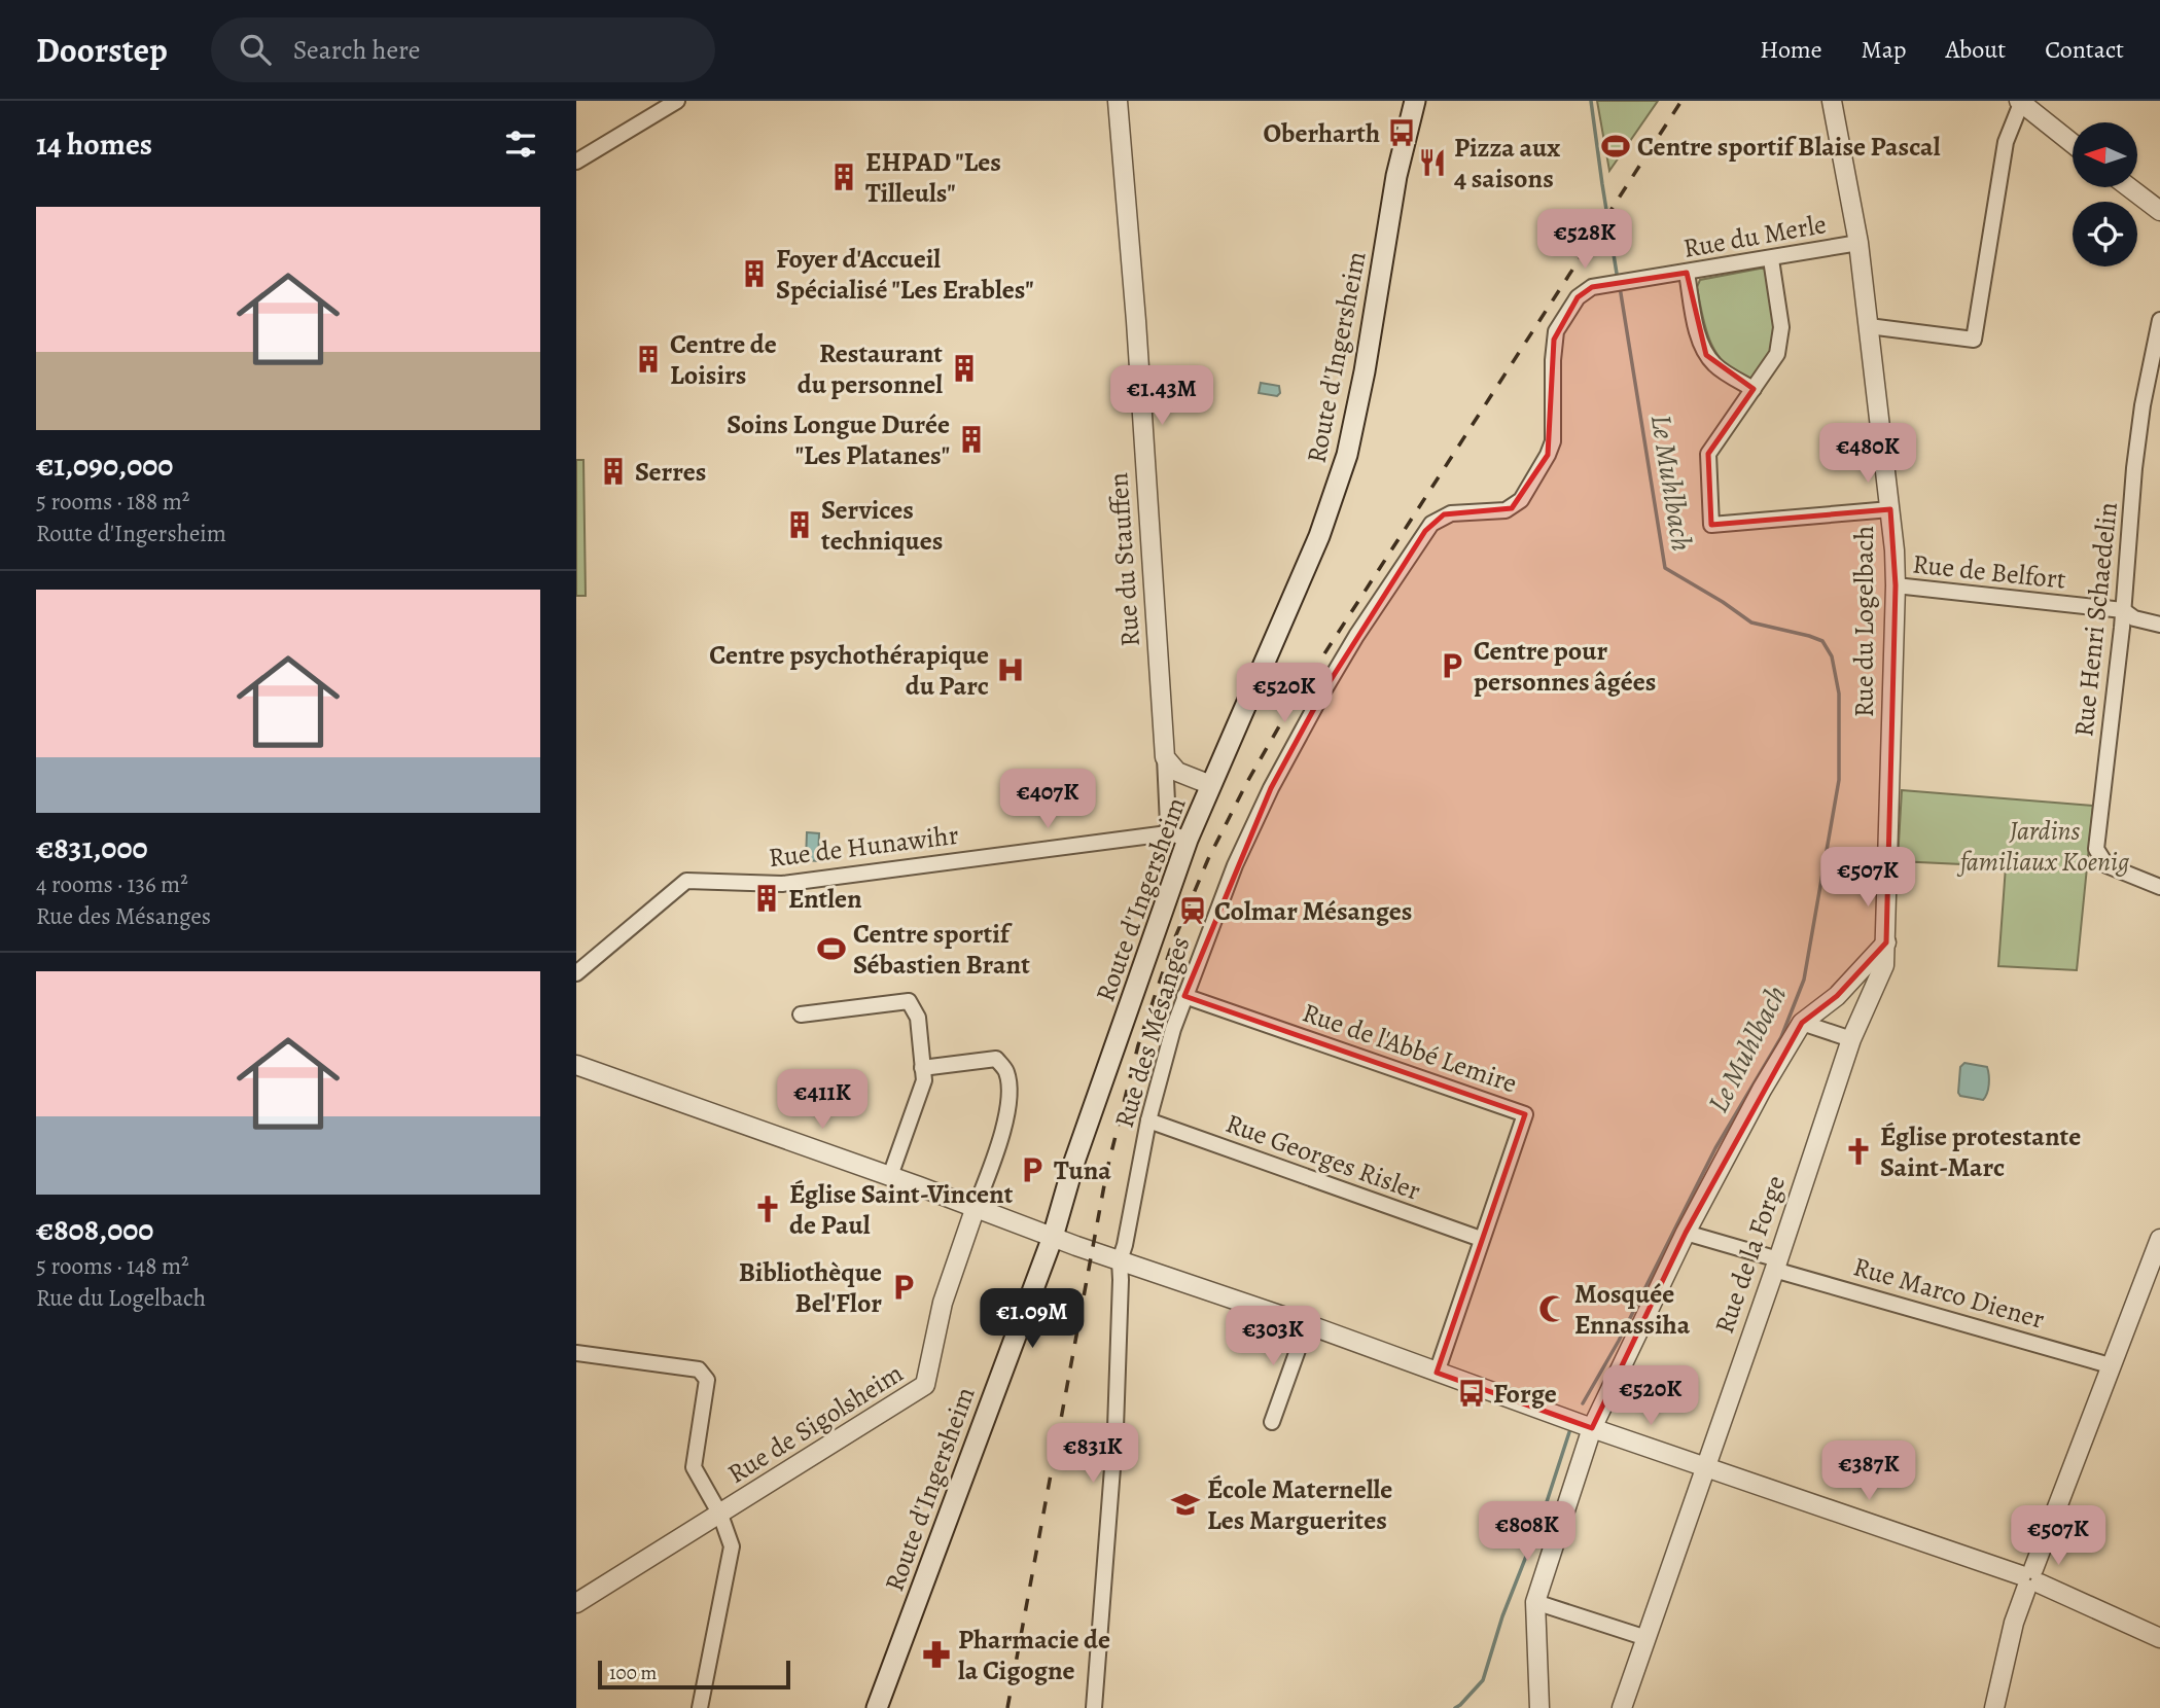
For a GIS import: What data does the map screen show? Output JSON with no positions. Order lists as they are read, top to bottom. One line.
{"streets":{"main road":["Route d'Ingersheim"],"street":["Rue du Merle","Rue du Stauffen","Rue de Belfort","Rue Henri Schaedelin","Rue du Logelbach","Rue de Hunawihr","Rue des Mésanges","Rue de l'Abbé Lemire","Rue Georges Risler","Rue de la Forge","Rue Marco Diener","Rue de Sigolsheim"]},"crossings":[["Rue du Merle","Rue du Logelbach"],["Rue du Merle","Rue des Mésanges"],["Route d'Ingersheim","Rue du Stauffen"],["Route d'Ingersheim","Rue de Hunawihr"],["Rue du Stauffen","Rue de Hunawihr"],["Rue de Belfort","Rue Henri Schaedelin"],["Rue de Belfort","Rue du Logelbach"],["Rue du Logelbach","Rue de la Forge"],["Rue des Mésanges","Rue de l'Abbé Lemire"],["Rue des Mésanges","Rue Georges Risler"],["Rue de l'Abbé Lemire","Rue Georges Risler"],["Rue de la Forge","Rue Marco Diener"]],"water":["Le Muhlbach"],"parks":["Jardins familiaux Koenig"],"places":{"bus stop":["Oberharth","Forge"],"sports":["Centre sportif Blaise Pascal","Centre sportif Sébastien Brant"],"restaurant":["Pizza aux 4 saisons"],"building":["EHPAD \"Les Tilleuls\"","Foyer d'Accueil Spécialisé \"Les Erables\"","Centre de Loisirs","Restaurant du personnel","Soins Longue Durée \"Les Platanes\"","Serres","Services techniques","Entlen"],"parking":["Centre pour personnes âgées","Tuna","Bibliothèque Bel'Flor"],"hospital":["Centre psychothérapique du Parc"],"station":["Colmar Mésanges"],"church":["Église protestante Saint-Marc","Église Saint-Vincent de Paul"],"mosque":["Mosquée Ennassiha"],"school or university":["École Maternelle Les Marguerites"],"pharmacy":["Pharmacie de la Cigogne"]},"scale_bar":"100 m","north":"left","page":{"header":"Doorstep","search":"Search here","nav":["Home","Map","About","Contact"],"heading":"14 homes","list":[{"name":"€1,090,000","note":"5 rooms · 188 m² · Route d'Ingersheim"},{"name":"€831,000","note":"4 rooms · 136 m² · Rue des Mésanges"},{"name":"€808,000","note":"5 rooms · 148 m² · Rue du Logelbach"}],"price":["€528K","€1.43M","€480K","€520K","€407K","€507K","€411K","€1.09M","€303K","€520K","€831K","€387K","€808K","€507K"],"scale":"100 m"}}
